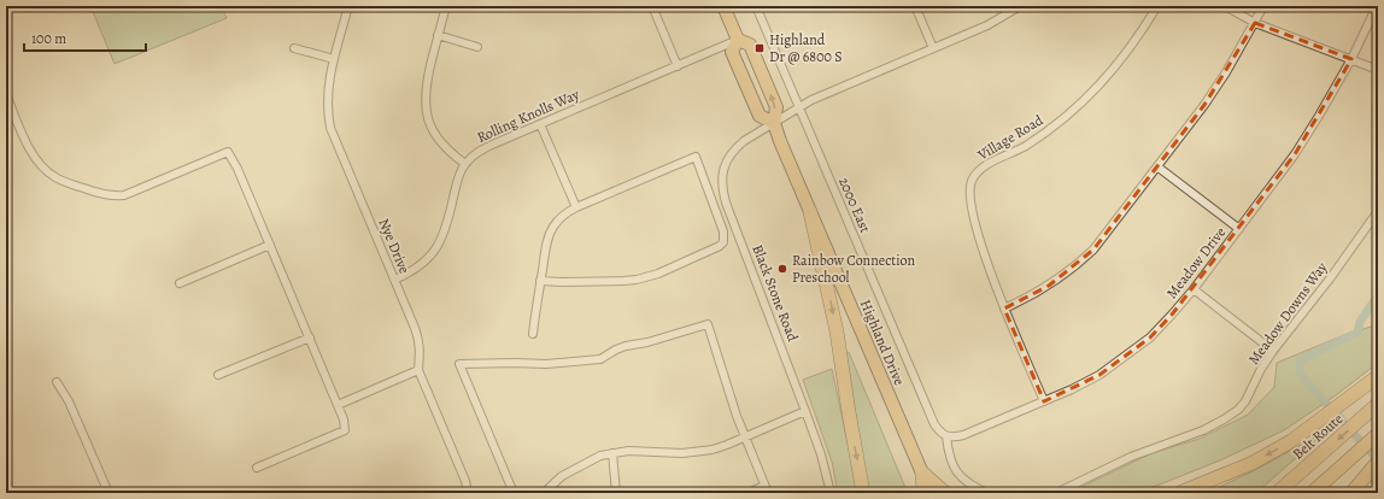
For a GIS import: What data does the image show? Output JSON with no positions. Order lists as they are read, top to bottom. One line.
{"streets":{"highway":["Belt Route"],"main road":["Highland Drive"],"street":["Rolling Knolls Way","Village Road","2000 East","Nye Drive","Meadow Drive","Black Stone Road","Meadow Downs Way"]},"crossings":[["Rolling Knolls Way","Nye Drive"],["Rolling Knolls Way","Highland Drive"],["Village Road","Meadow Drive"],["2000 East","Meadow Drive"],["2000 East","Black Stone Road"],["Black Stone Road","Highland Drive"]],"places":{"transit":["Highland Dr @ 6800 S"],"other":["Rainbow Connection Preschool"]},"scale_bar":"100 m"}
